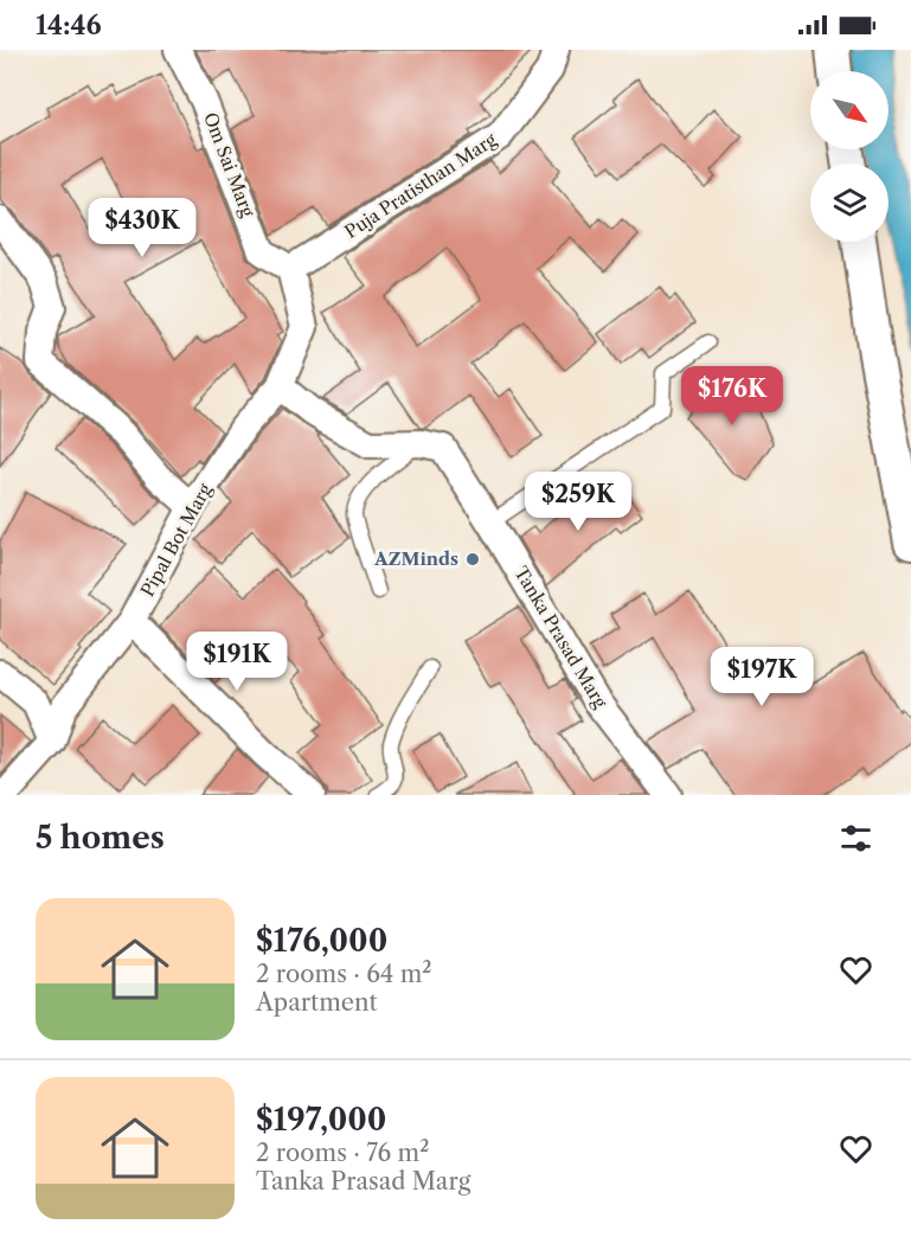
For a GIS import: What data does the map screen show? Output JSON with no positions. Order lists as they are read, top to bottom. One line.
{"streets":{"street":["Om Sai Marg","Puja Pratisthan Marg","Pipal Bot Marg","Tanka Prasad Marg"]},"crossings":[["Om Sai Marg","Puja Pratisthan Marg"],["Om Sai Marg","Pipal Bot Marg"],["Puja Pratisthan Marg","Pipal Bot Marg"],["Pipal Bot Marg","Tanka Prasad Marg"]],"places":["AZMinds"],"north":"bottom right","page":{"status":"14:46","price":["$430K","$176K","$259K","$191K","$197K"],"heading":"5 homes","list":[{"name":"$176,000","note":"2 rooms · 64 m² · Apartment"},{"name":"$197,000","note":"2 rooms · 76 m² · Tanka Prasad Marg"}]}}
